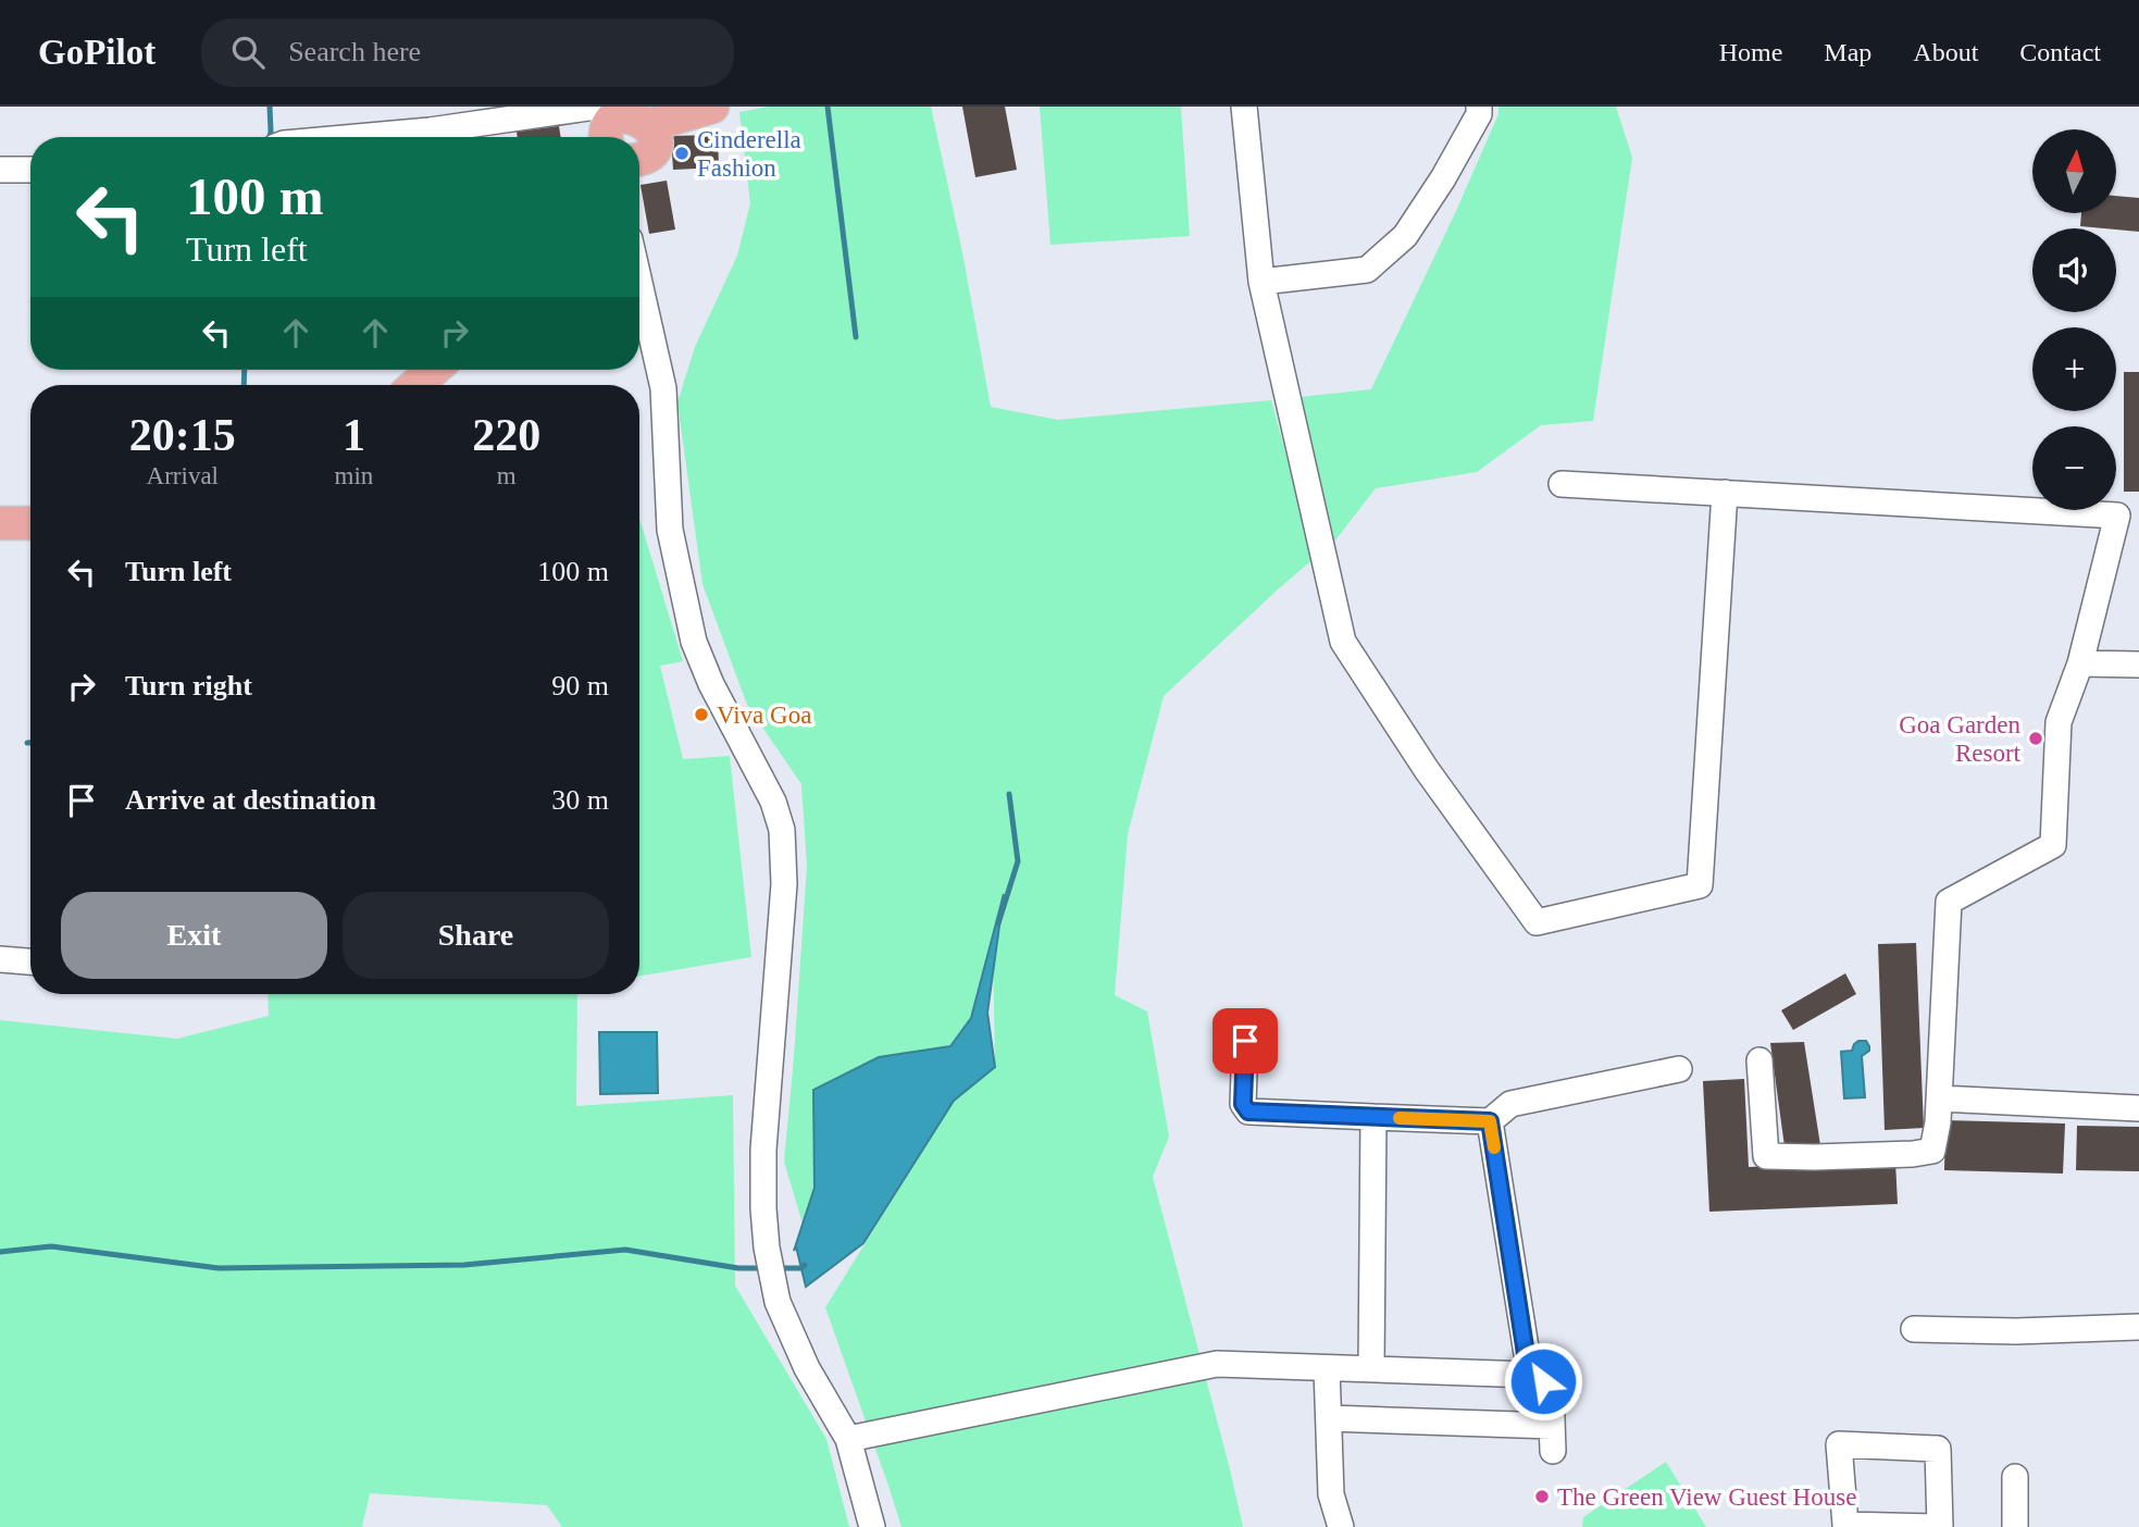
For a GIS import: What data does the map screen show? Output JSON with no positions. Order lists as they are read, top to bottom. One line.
{"places":["Cinderella Fashion","Viva Goa","Goa Garden Resort","The Green View Guest House"],"north":"top","page":{"header":"GoPilot","search":"Search here","nav":["Home","Map","About","Contact"],"map_buttons":["+","−"],"turn":["100 m","Turn left"],"eta":["20:15","Arrival","1","min","220","m"],"list":[{"name":"Turn left","value":"100 m"},{"name":"Turn right","value":"90 m"},{"name":"Arrive at destination","value":"30 m"}],"buttons":["Exit","Share"]}}
